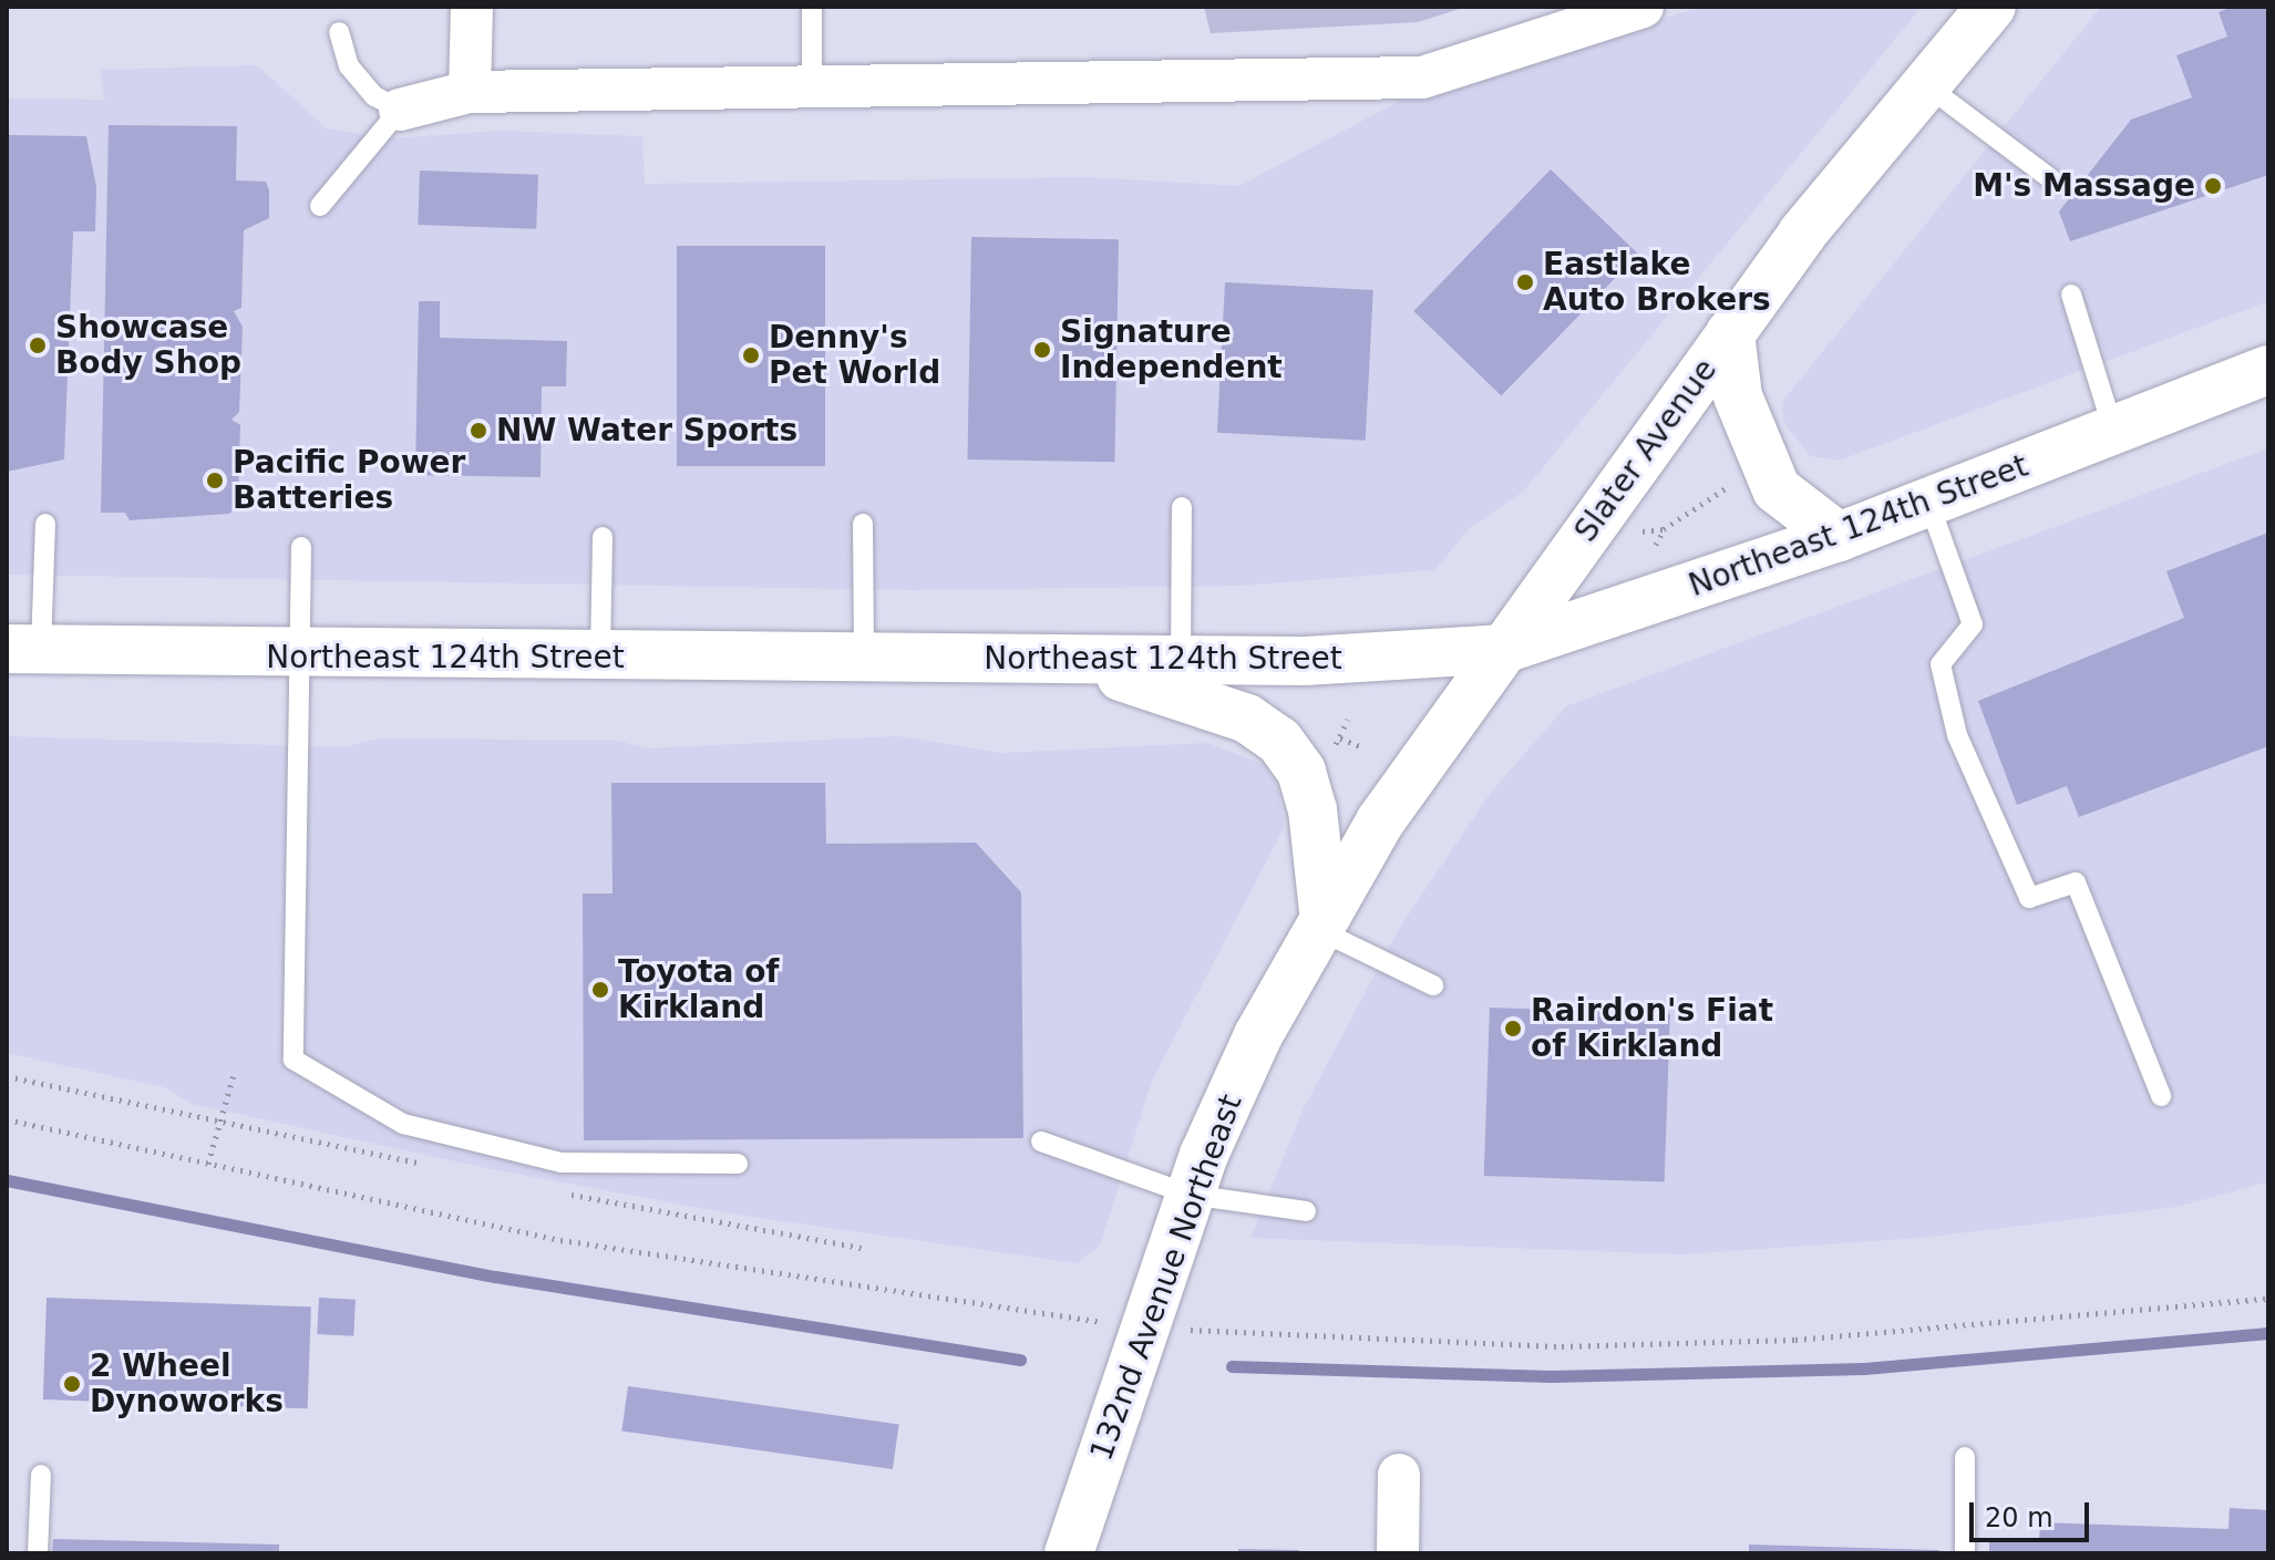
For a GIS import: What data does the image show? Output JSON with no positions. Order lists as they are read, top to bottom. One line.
{"streets":{"main road":["Slater Avenue","Northeast 124th Street","132nd Avenue Northeast"]},"crossings":[["Slater Avenue","Northeast 124th Street"],["Slater Avenue","132nd Avenue Northeast"],["Northeast 124th Street","132nd Avenue Northeast"]],"places":["M's Massage","Eastlake Auto Brokers","Showcase Body Shop","Signature Independent","Denny's Pet World","NW Water Sports","Pacific Power Batteries","Toyota of Kirkland","Rairdon's Fiat of Kirkland","2 Wheel Dynoworks"],"scale_bar":"20 m"}
